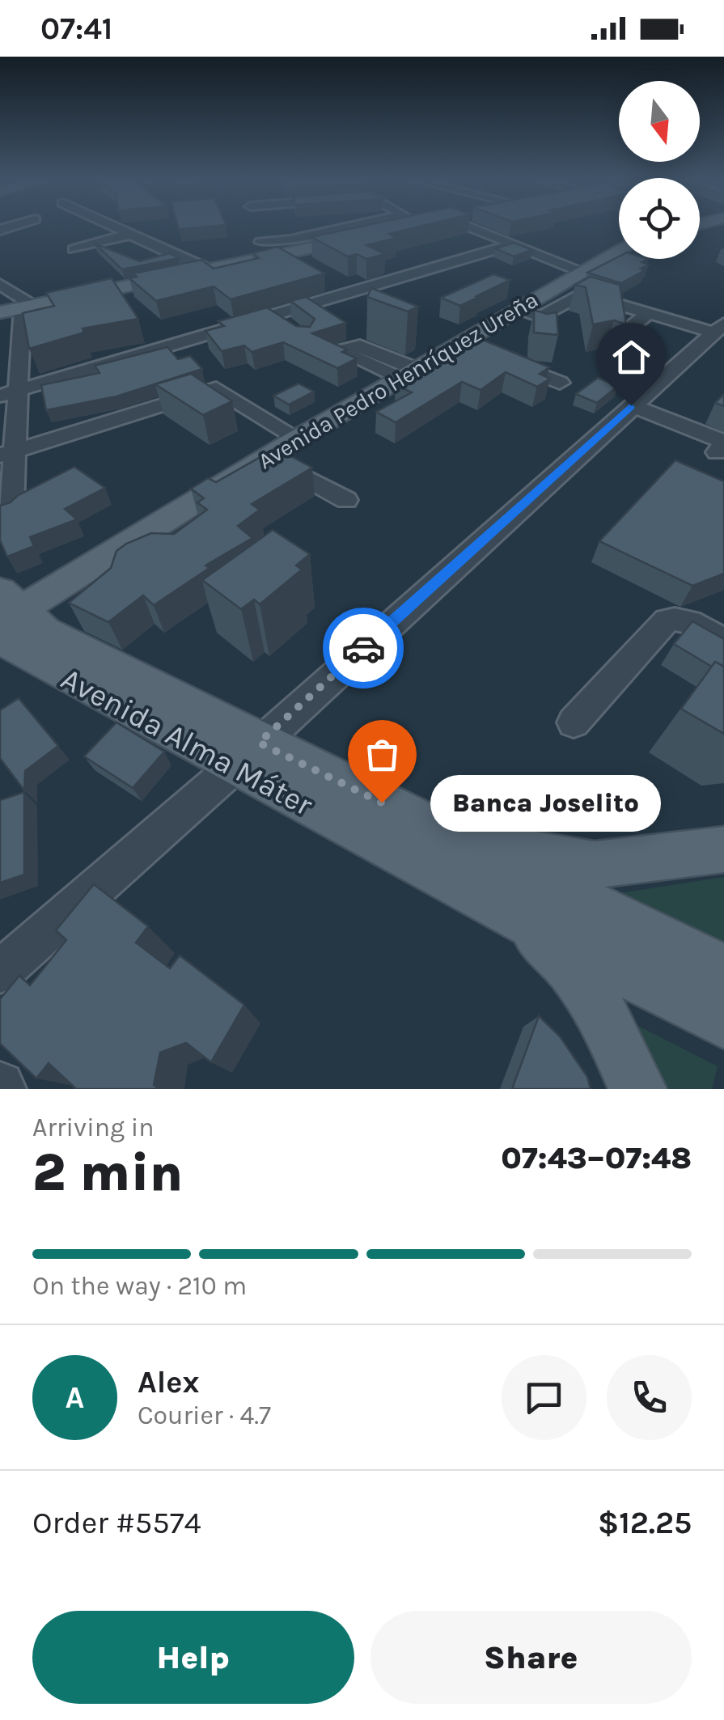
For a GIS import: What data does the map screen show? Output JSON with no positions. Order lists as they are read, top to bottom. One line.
{"streets":{"main road":["Avenida Pedro Henríquez Ureña","Avenida Alma Máter"]},"crossings":[["Avenida Pedro Henríquez Ureña","Avenida Alma Máter"]],"places":["Banca Joselito"],"north":"bottom","page":{"status":"07:41","bubble":"Banca Joselito","heading":["2 min","Arriving in","07:43–07:48"],"panel":["Alex","Courier · 4.7","Order #5574","$12.25"],"bar":"On the way · 210 m","round":"A","buttons":["Help","Share"]}}
